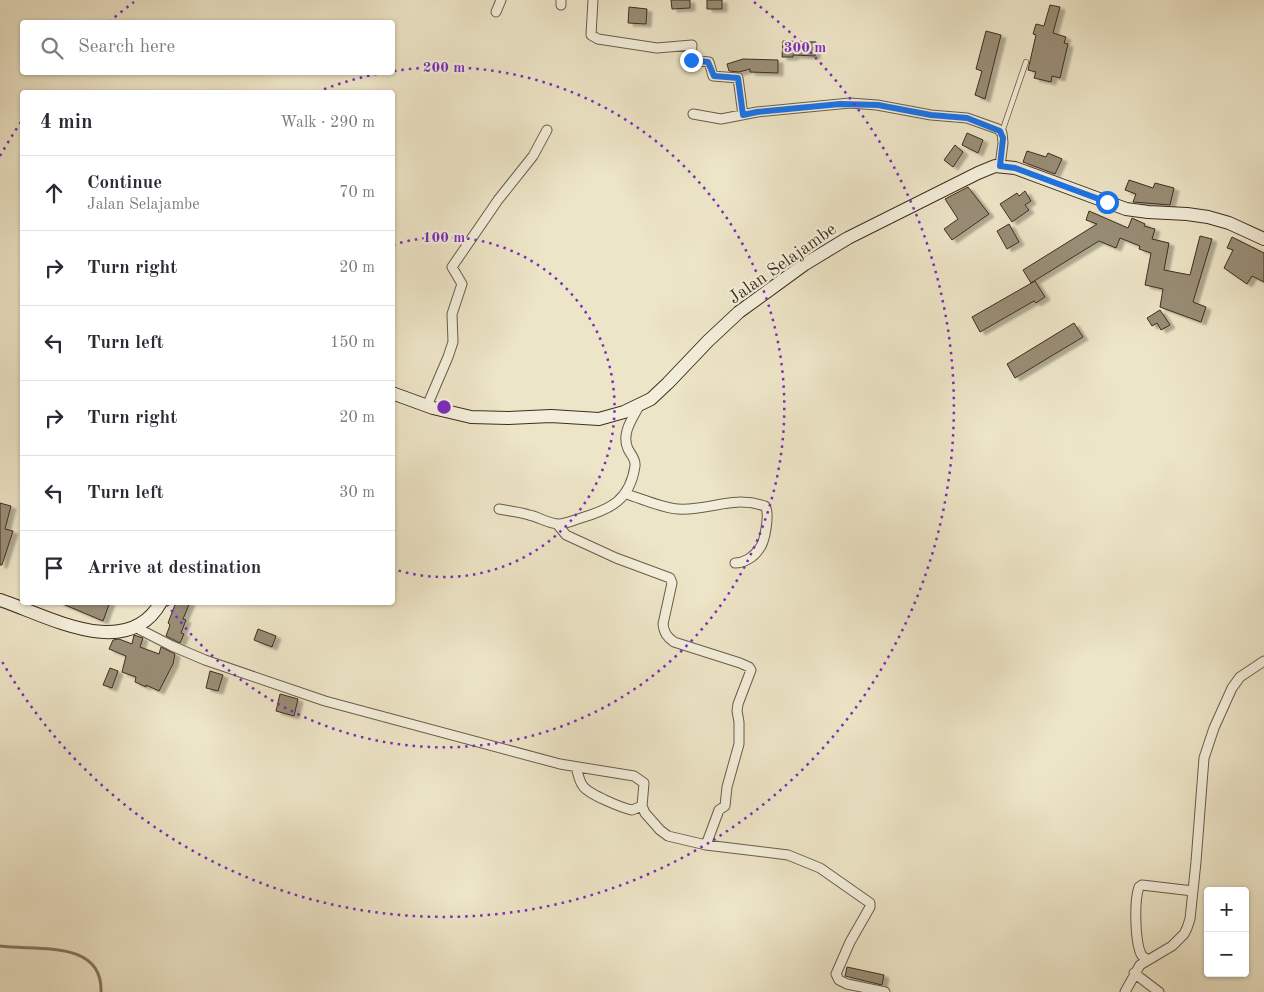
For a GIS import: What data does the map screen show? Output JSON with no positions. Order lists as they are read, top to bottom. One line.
{"streets":{"street":["Jalan Selajambe"]},"page":{"search":"Search here","heading":["4 min","Walk · 290 m"],"list":[["Continue","Jalan Selajambe","70 m"],["Turn right","20 m"],["Turn left","150 m"],["Turn right","20 m"],["Turn left","30 m"],"Arrive at destination"],"map_buttons":["+","−"]},"rings":["300 m","200 m","100 m"]}
